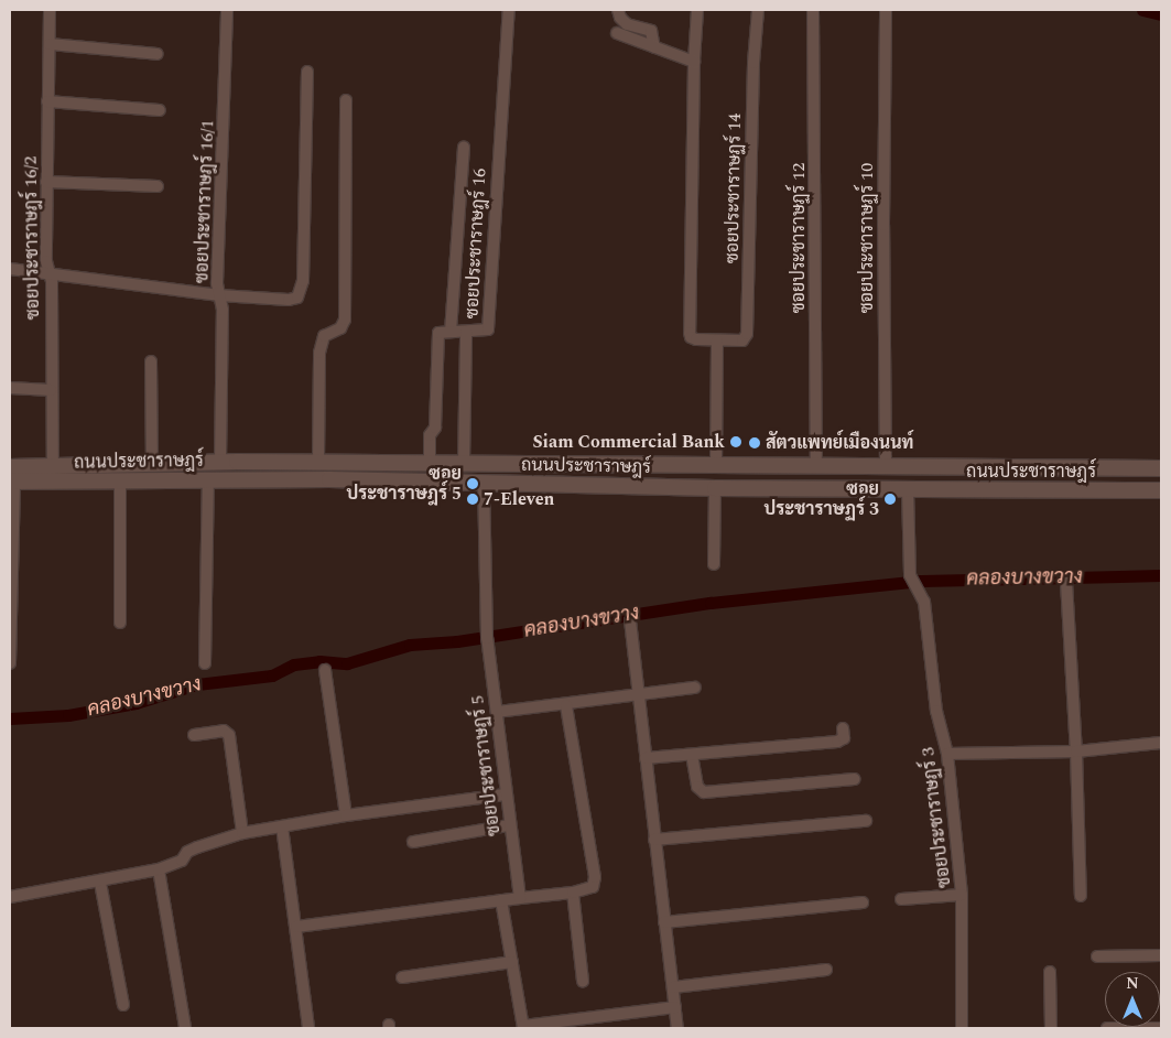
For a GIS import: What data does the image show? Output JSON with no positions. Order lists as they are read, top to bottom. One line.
{"streets":{"main road":["ถนนประชาราษฎร์"],"street":["ซอยประชาราษฏร์ 14","ซอยประชาราษฎร์ 16/1","ซอยประชาราษฎร์ 16/2","ซอยประชาราษฏร์ 12","ซอยประชาราษฏร์ 10","ซอยประชาราษฎร์ 16","ซอยประชาราษฏร์ 5","ซอยประชาราษฏร์ 3"]},"crossings":[["ซอยประชาราษฎร์ 16/1","ถนนประชาราษฎร์"],["ซอยประชาราษฎร์ 16/2","ถนนประชาราษฎร์"],["ซอยประชาราษฏร์ 12","ถนนประชาราษฎร์"],["ซอยประชาราษฏร์ 10","ถนนประชาราษฎร์"],["ซอยประชาราษฎร์ 16","ถนนประชาราษฎร์"],["ถนนประชาราษฎร์","ซอยประชาราษฏร์ 5"],["ถนนประชาราษฎร์","ซอยประชาราษฏร์ 3"]],"water":["คลองบางขวาง"],"places":["Siam Commercial Bank","สัตวแพทย์เมืองนนท์","ซอย ประชาราษฎร์ 5","7-Eleven","ซอย ประชาราษฏร์ 3"],"north":"top"}
